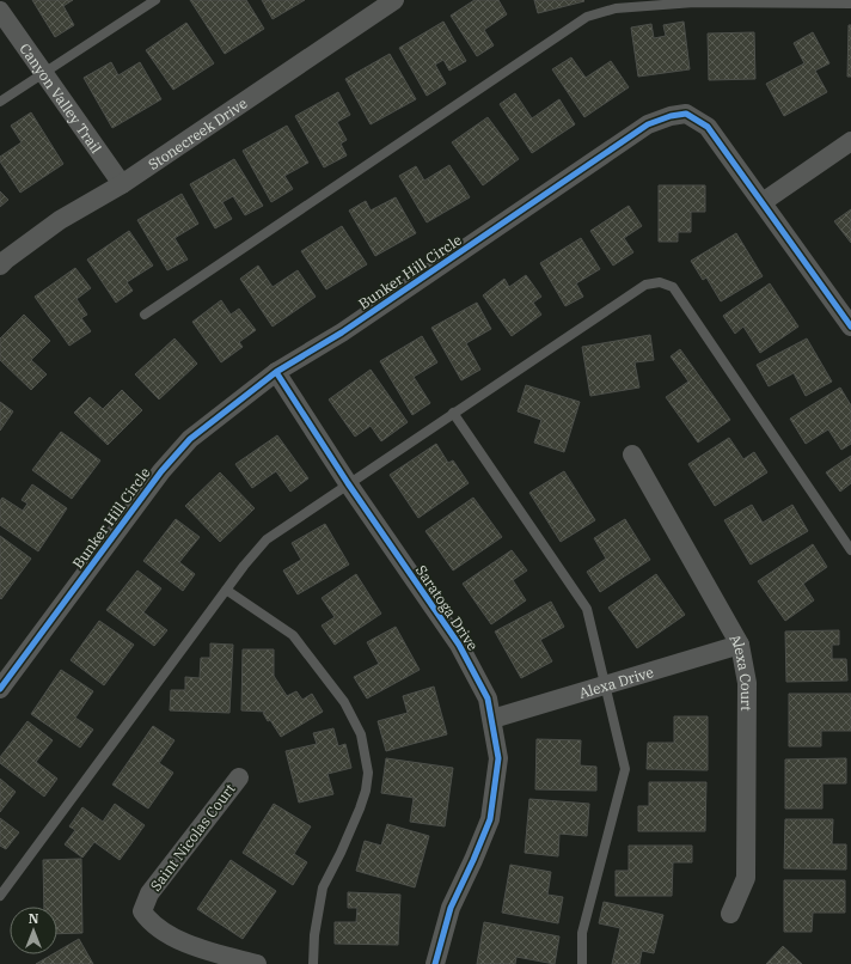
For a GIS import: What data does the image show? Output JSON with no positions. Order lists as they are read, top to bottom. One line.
{"streets":{"street":["Canyon Valley Trail","Stonecreek Drive","Bunker Hill Circle","Saratoga Drive","Alexa Court","Alexa Drive","Saint Nicolas Court"]},"crossings":[["Canyon Valley Trail","Stonecreek Drive"],["Bunker Hill Circle","Saratoga Drive"],["Saratoga Drive","Alexa Drive"],["Alexa Court","Alexa Drive"]],"north":"top"}
